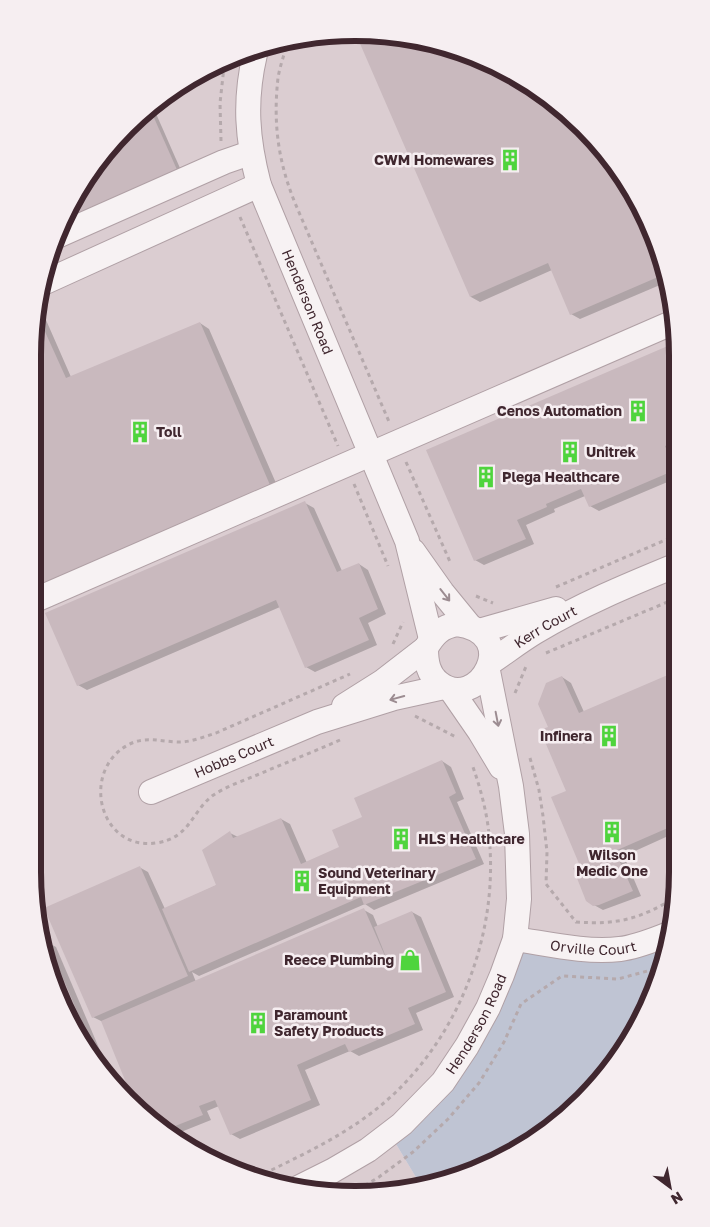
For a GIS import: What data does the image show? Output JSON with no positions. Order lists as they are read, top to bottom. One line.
{"streets":{"street":["Henderson Road","Kerr Court","Hobbs Court","Orville Court"]},"crossings":[["Henderson Road","Kerr Court"],["Henderson Road","Hobbs Court"],["Henderson Road","Orville Court"],["Kerr Court","Hobbs Court"]],"places":{"building":["CWM Homewares","Cenos Automation","Toll","Unitrek","Plega Healthcare","Infinera","Wilson Medic One","HLS Healthcare","Sound Veterinary Equipment","Paramount Safety Products"],"shop":["Reece Plumbing"]},"north":"bottom right"}
